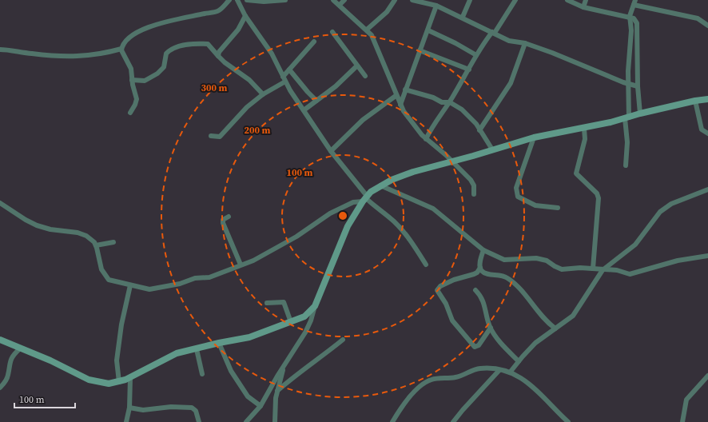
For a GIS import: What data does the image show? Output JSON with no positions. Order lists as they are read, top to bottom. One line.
{"scale_bar":"100 m","rings":["300 m","200 m","100 m"]}
